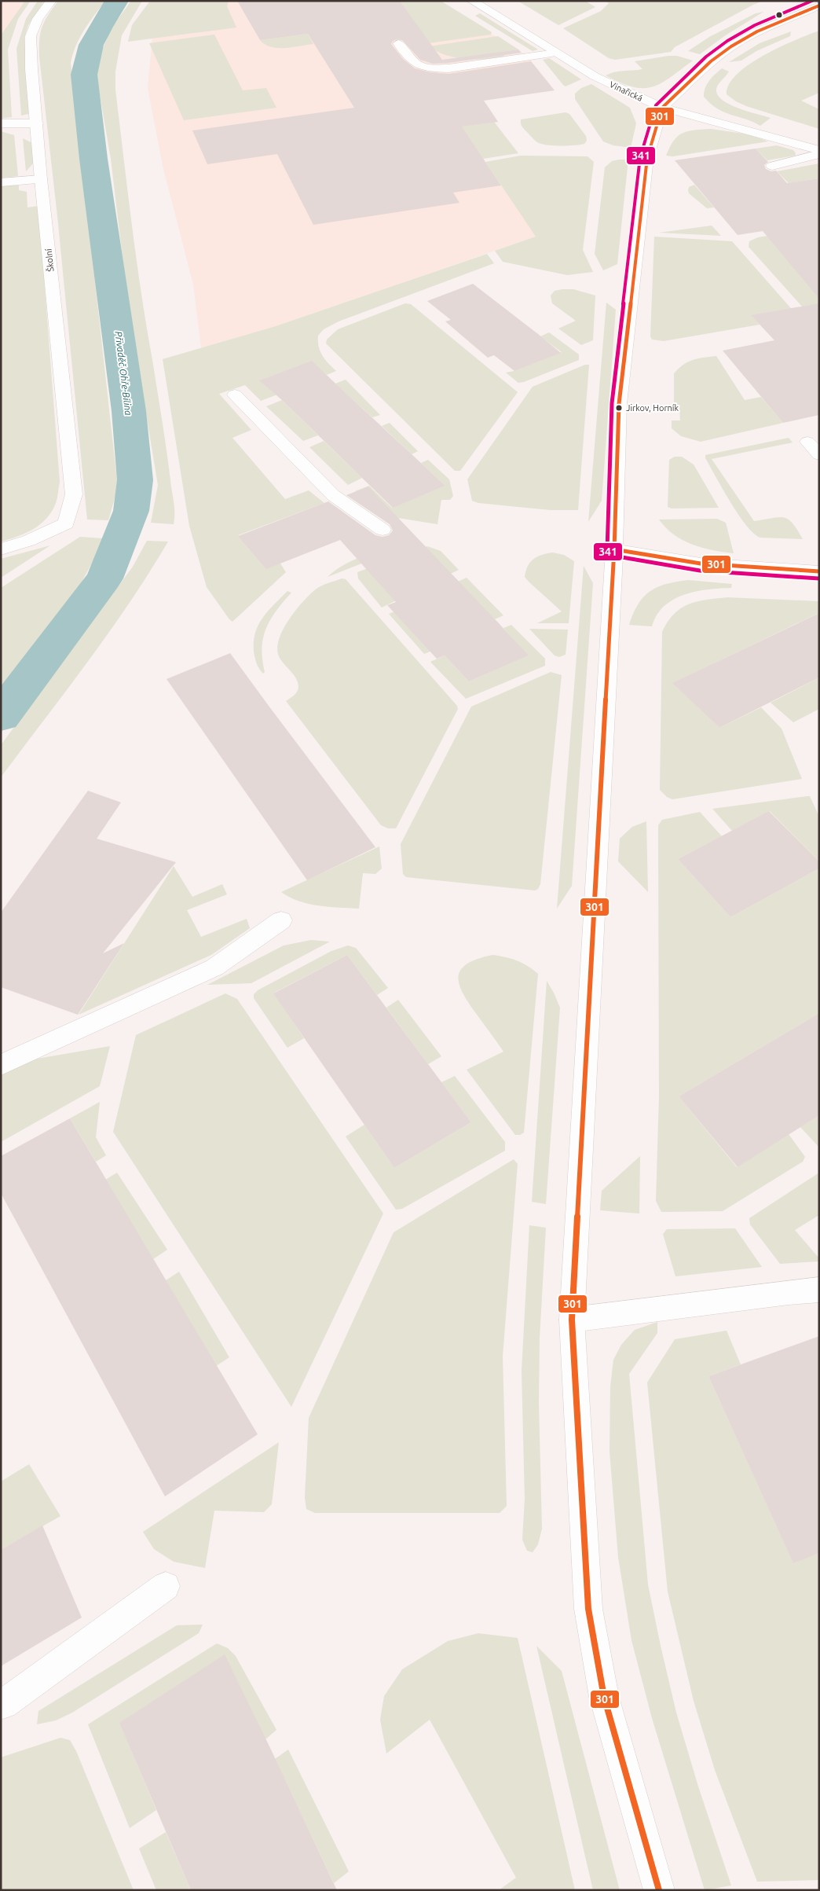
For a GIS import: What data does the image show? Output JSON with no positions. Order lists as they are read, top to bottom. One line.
{"streets":{"street":["Vinařická","Školní"]},"water":["Přivaděč Ohře-Bílina"],"places":["Jirkov, Horník"],"lines":["transit line 341","transit line 301"]}
